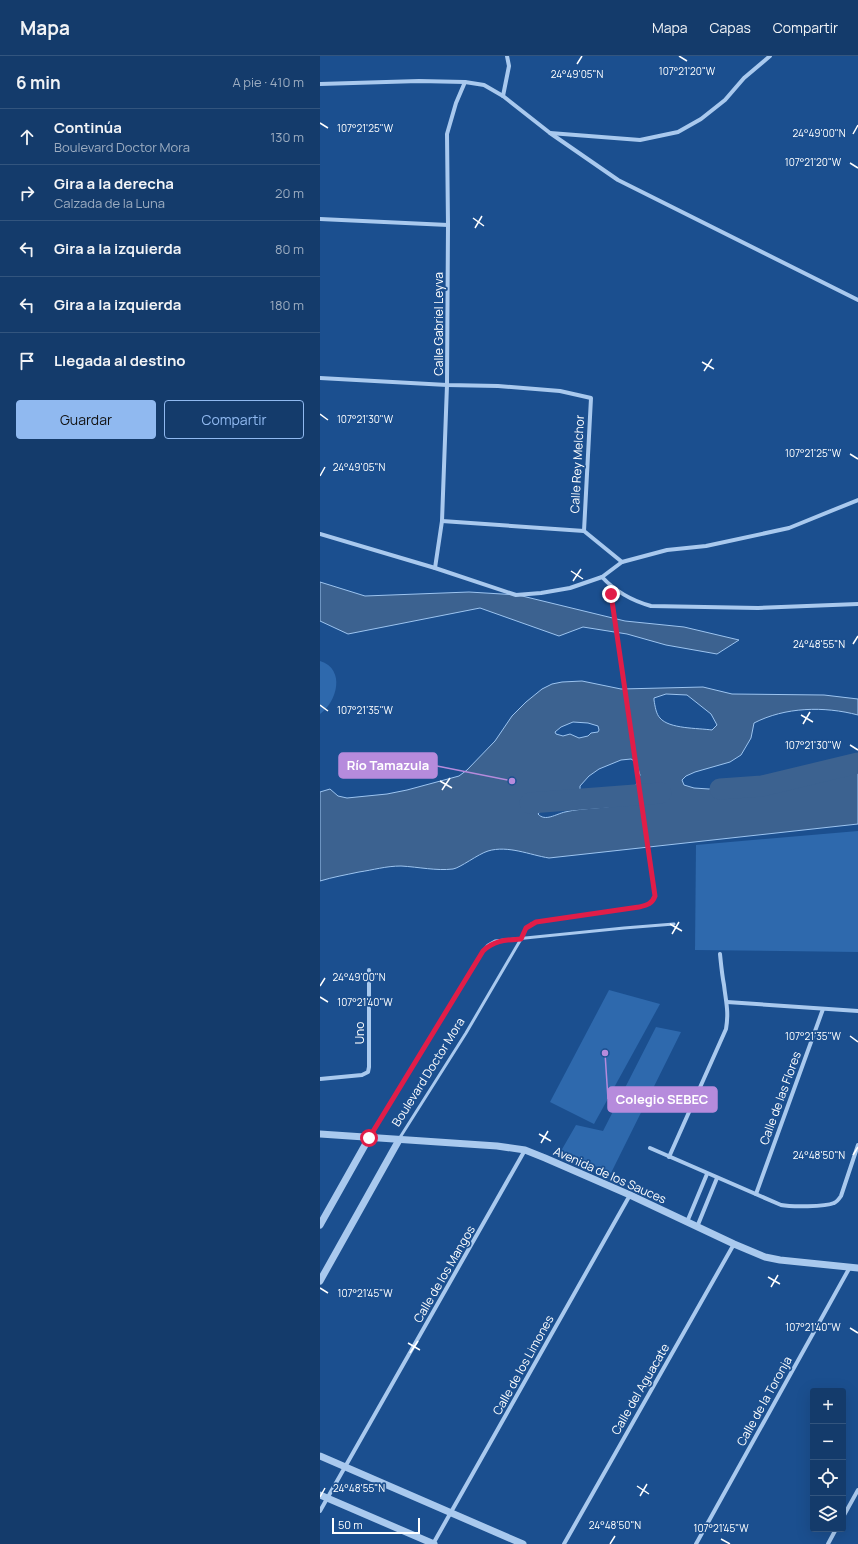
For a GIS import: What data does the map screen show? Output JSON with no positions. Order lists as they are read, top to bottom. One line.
{"streets":{"street":["Calle Gabriel Leyva","Calle Rey Melchor","Uno","Boulevard Doctor Mora","Calle de las Flores","Avenida de los Sauces","Calle de los Mangos","Calle de los Limones","Calle del Aguacate","Calle de la Toronja"]},"crossings":[["Calle Gabriel Leyva","Calle Rey Melchor"],["Boulevard Doctor Mora","Avenida de los Sauces"],["Avenida de los Sauces","Calle de los Mangos"],["Avenida de los Sauces","Calle de los Limones"],["Avenida de los Sauces","Calle del Aguacate"],["Avenida de los Sauces","Calle de la Toronja"]],"places":["Río Tamazula","Colegio SEBEC"],"scale_bar":"50 m","page":{"header":"Mapa","nav":["Mapa","Capas","Compartir"],"heading":["6 min","A pie · 410 m"],"list":[["Continúa","Boulevard Doctor Mora","130 m"],["Gira a la derecha","Calzada de la Luna","20 m"],["Gira a la izquierda","80 m"],["Gira a la izquierda","180 m"],"Llegada al destino"],"buttons":["Guardar","Compartir"],"map_buttons":["+","−"],"scale":"50 m"},"coordinates":["107°21'20\"W","24°49'05\"N","107°21'25\"W","24°49'00\"N","107°21'30\"W","24°48'55\"N","107°21'35\"W","107°21'40\"W","24°48'50\"N","107°21'45\"W"]}
